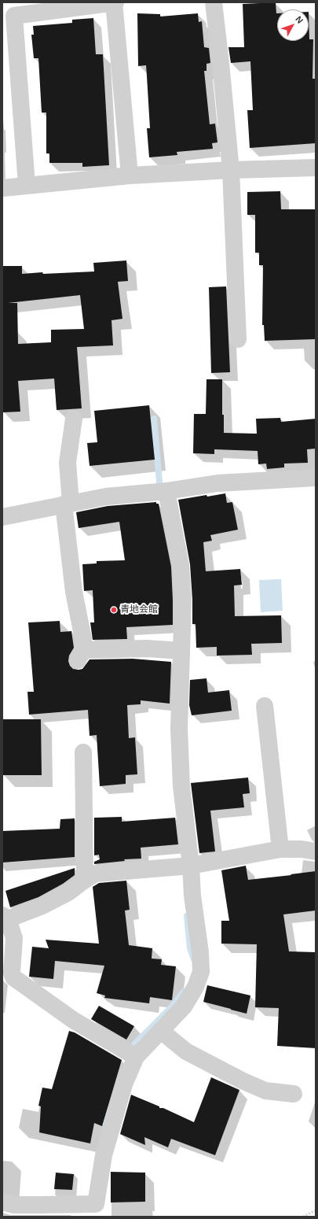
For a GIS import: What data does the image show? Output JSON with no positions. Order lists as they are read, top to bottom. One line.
{"places":["青地会館"],"north":"top right"}
